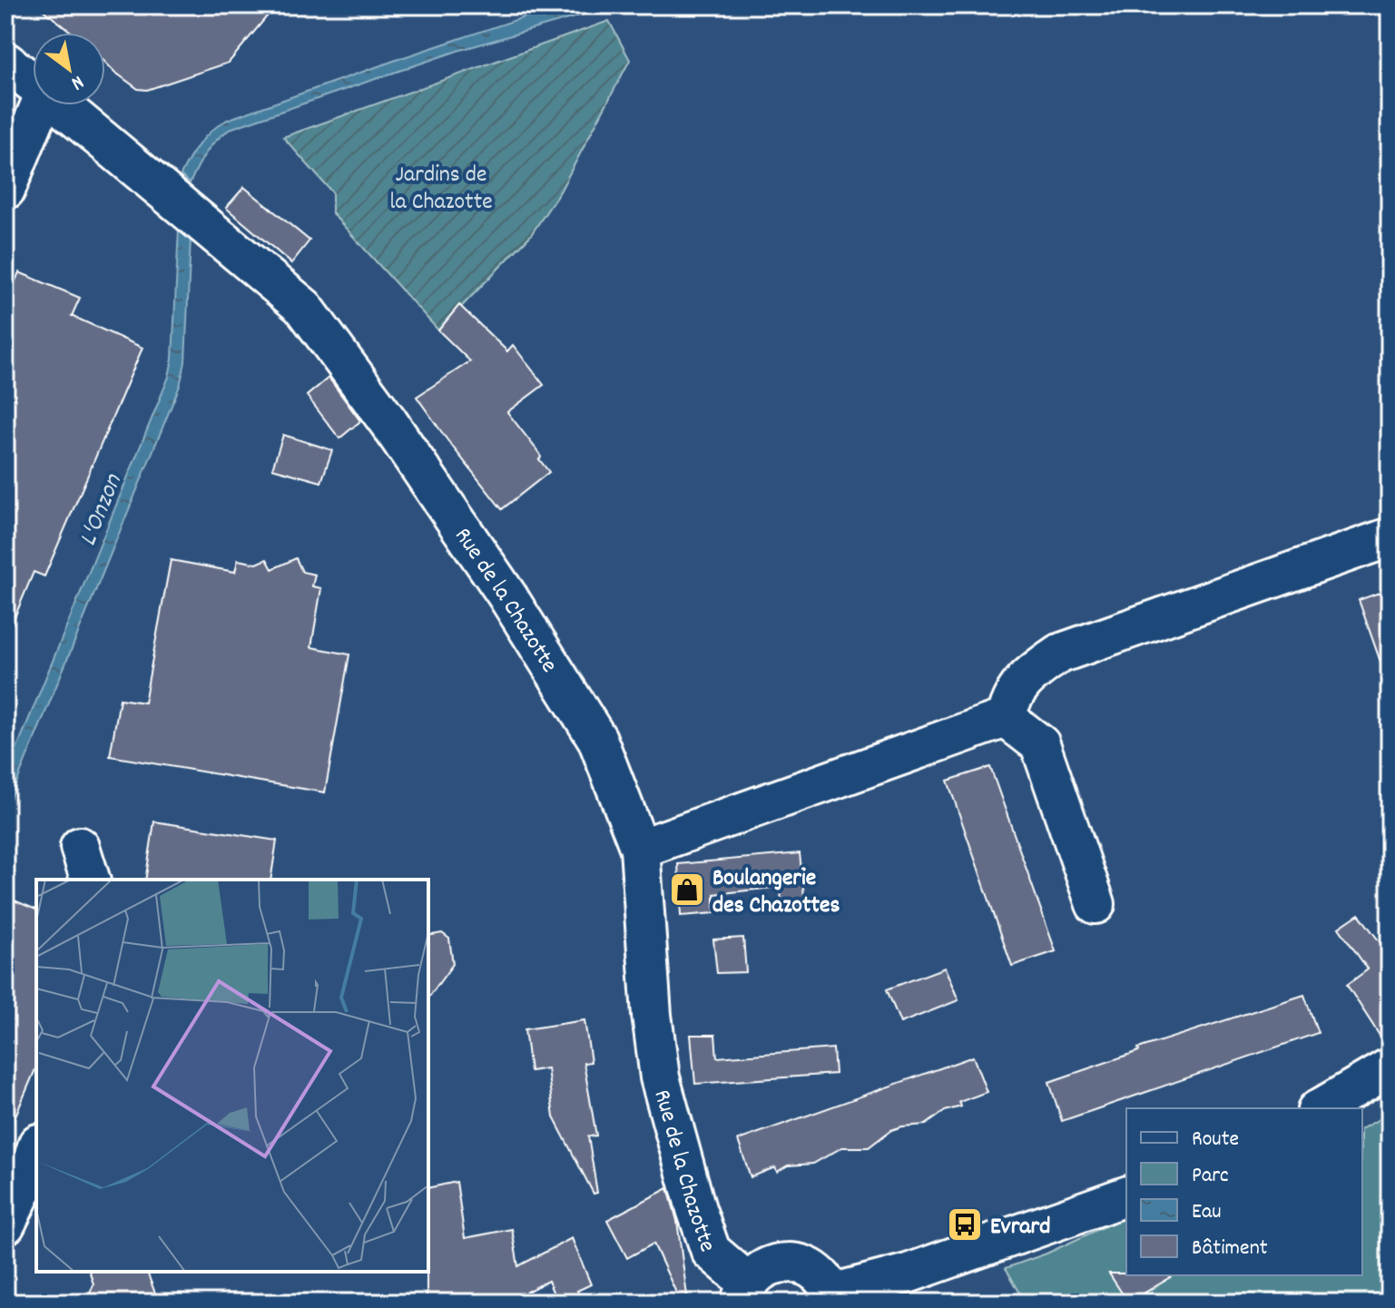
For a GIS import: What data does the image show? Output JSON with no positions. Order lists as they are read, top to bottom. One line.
{"streets":{"street":["Rue de la Chazotte"]},"water":["L'Onzon"],"parks":["Jardins de la Chazotte"],"places":{"shop":["Boulangerie des Chazottes"],"bus stop":["Evrard"]},"legend":["Route","Parc","Eau","Bâtiment"],"north":"bottom right"}
